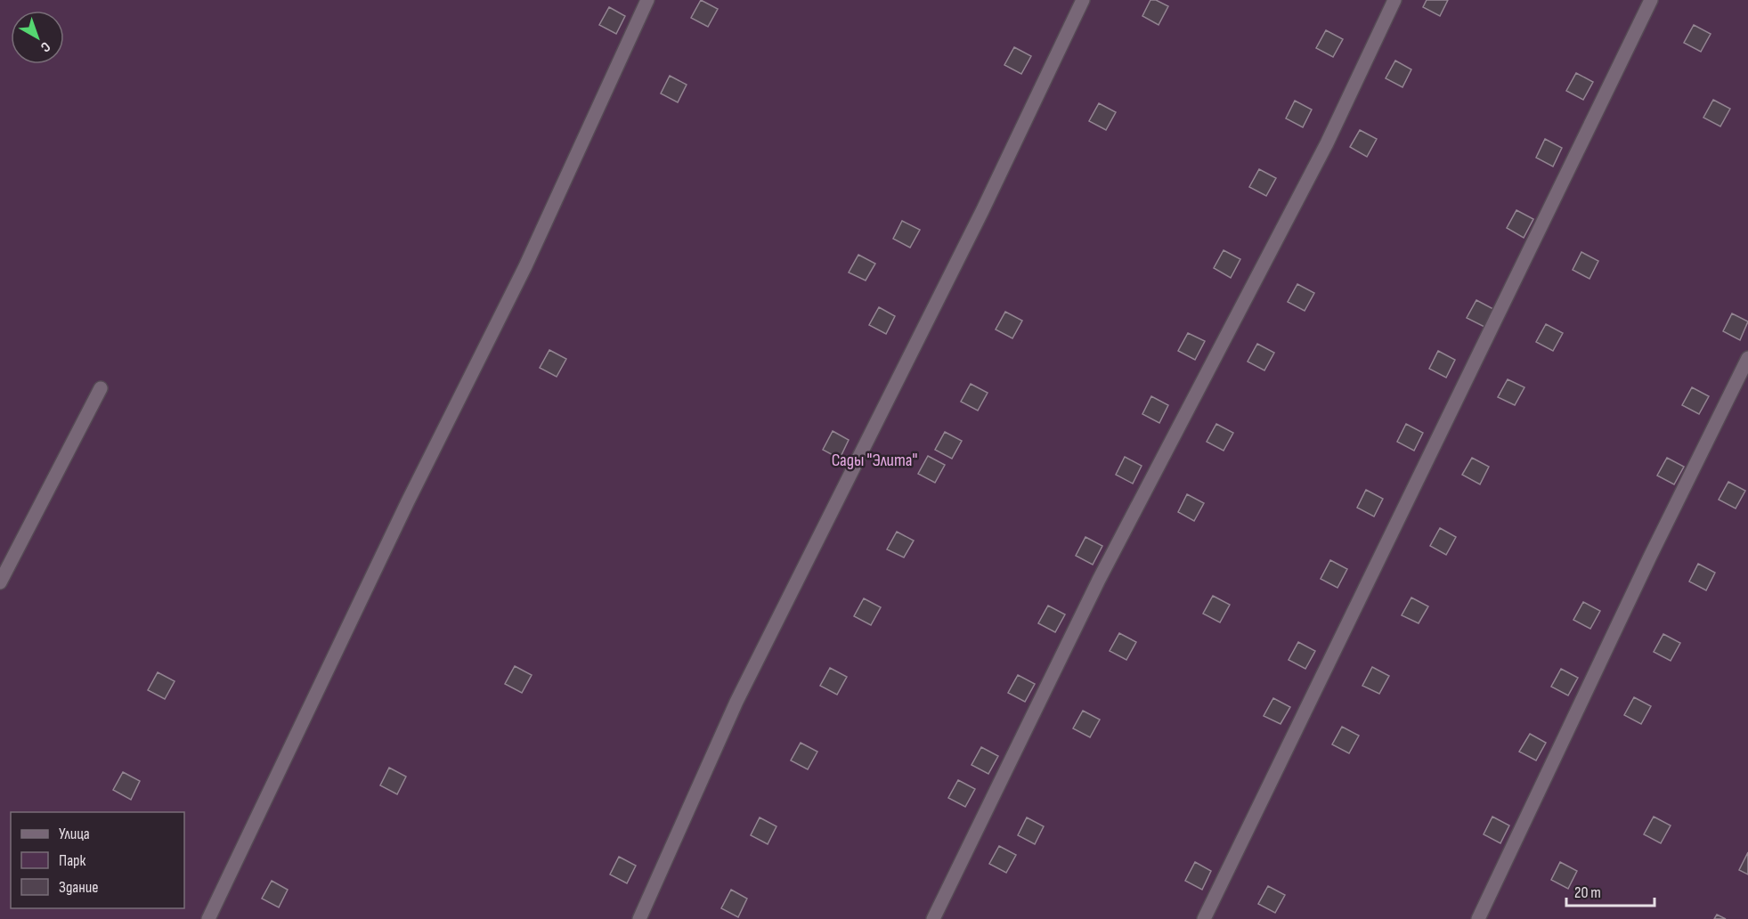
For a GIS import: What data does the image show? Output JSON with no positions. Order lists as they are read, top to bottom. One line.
{"parks":["Сады \"Элита\""],"legend":["Улица","Парк","Здание"],"scale_bar":"20 m","north":"bottom right"}
